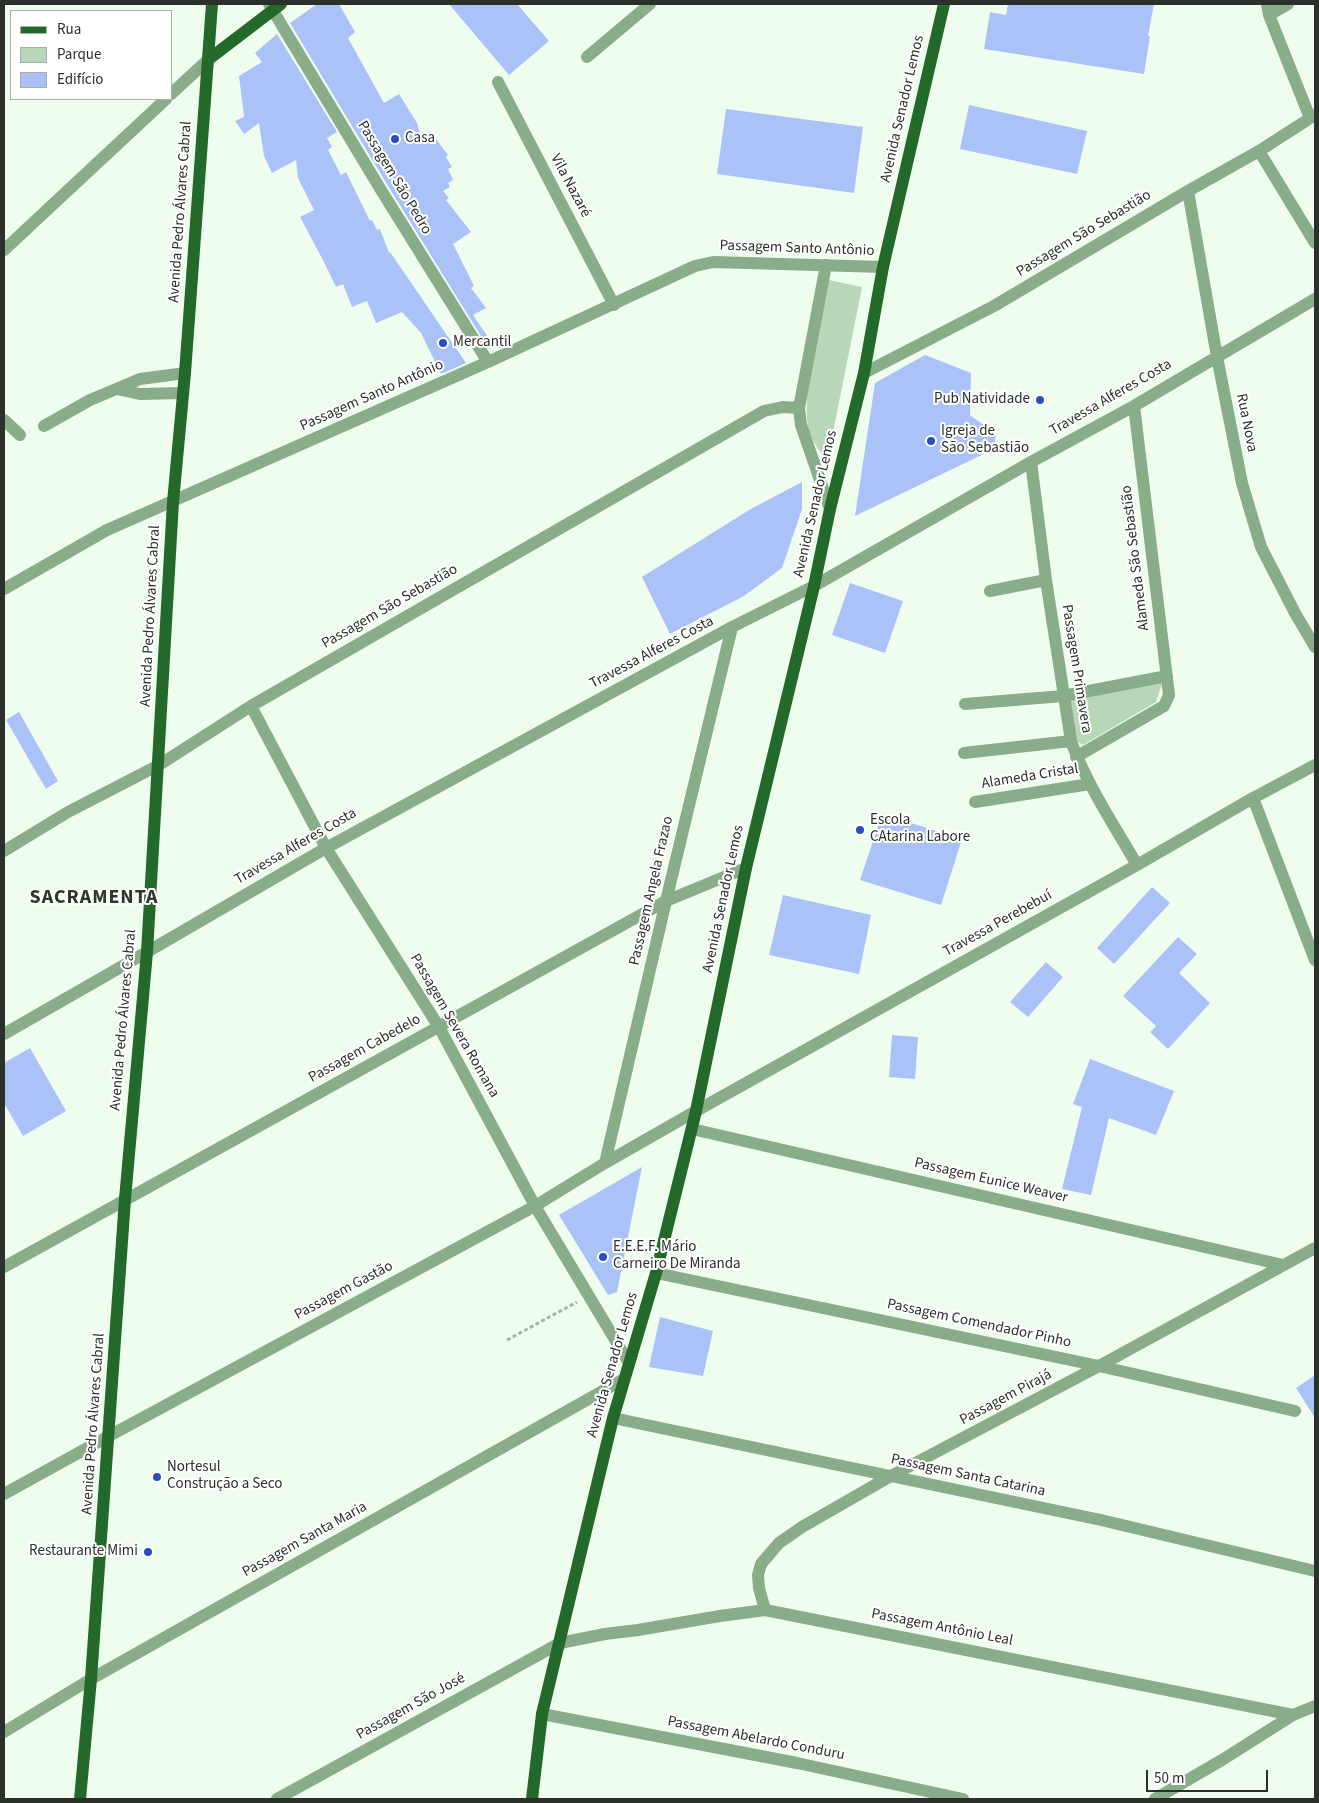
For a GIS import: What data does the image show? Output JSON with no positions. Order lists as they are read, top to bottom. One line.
{"streets":{"main road":["Avenida Senador Lemos","Avenida Pedro Álvares Cabral"],"street":["Passagem São Pedro","Vila Nazaré","Passagem São Sebastião","Passagem Santo Antônio","Travessa Alferes Costa","Rua Nova","Alameda São Sebastião","Passagem Primavera","Alameda Cristal","Passagem Angela Frazao","Travessa Perebebuí","Passagem Severa Romana","Passagem Cabedelo","Passagem Eunice Weaver","Passagem Gastão","Passagem Comendador Pinho","Passagem Pirajá","Passagem Santa Catarina","Passagem Santa Maria","Passagem Antônio Leal","Passagem São José","Passagem Abelardo Conduru"]},"crossings":[["Avenida Senador Lemos","Passagem São Sebastião"],["Avenida Senador Lemos","Passagem Santo Antônio"],["Avenida Senador Lemos","Travessa Alferes Costa"],["Avenida Senador Lemos","Travessa Perebebuí"],["Avenida Senador Lemos","Passagem Severa Romana"],["Avenida Senador Lemos","Passagem Cabedelo"],["Avenida Senador Lemos","Passagem Eunice Weaver"],["Avenida Senador Lemos","Passagem Gastão"],["Avenida Senador Lemos","Passagem Comendador Pinho"],["Avenida Senador Lemos","Passagem Santa Catarina"],["Avenida Senador Lemos","Passagem Santa Maria"],["Avenida Senador Lemos","Passagem Antônio Leal"],["Avenida Senador Lemos","Passagem São José"],["Avenida Senador Lemos","Passagem Abelardo Conduru"],["Passagem São Pedro","Passagem Santo Antônio"],["Vila Nazaré","Passagem Santo Antônio"],["Avenida Pedro Álvares Cabral","Passagem São Sebastião"],["Avenida Pedro Álvares Cabral","Passagem Santo Antônio"],["Avenida Pedro Álvares Cabral","Travessa Alferes Costa"],["Avenida Pedro Álvares Cabral","Passagem Cabedelo"],["Avenida Pedro Álvares Cabral","Passagem Gastão"],["Avenida Pedro Álvares Cabral","Passagem Santa Maria"],["Passagem São Sebastião","Rua Nova"],["Passagem São Sebastião","Passagem Severa Romana"],["Travessa Alferes Costa","Rua Nova"],["Travessa Alferes Costa","Alameda São Sebastião"],["Travessa Alferes Costa","Passagem Primavera"],["Travessa Alferes Costa","Passagem Angela Frazao"],["Travessa Alferes Costa","Passagem Severa Romana"],["Alameda São Sebastião","Passagem Primavera"],["Passagem Primavera","Alameda Cristal"],["Passagem Primavera","Travessa Perebebuí"],["Passagem Angela Frazao","Passagem Cabedelo"],["Passagem Angela Frazao","Passagem Gastão"],["Travessa Perebebuí","Passagem Gastão"],["Passagem Severa Romana","Passagem Cabedelo"],["Passagem Severa Romana","Passagem Gastão"],["Passagem Eunice Weaver","Passagem Pirajá"],["Passagem Comendador Pinho","Passagem Pirajá"],["Passagem Pirajá","Passagem Santa Catarina"],["Passagem Pirajá","Passagem Antônio Leal"],["Passagem Antônio Leal","Passagem São José"]],"districts":["SACRAMENTA"],"places":["Casa","Mercantil","Pub Natividade","Igreja de São Sebastião","Escola CAtarina Labore","E.E.E.F. Mário Carneiro De Miranda","Nortesul Construção a Seco","Restaurante Mimi"],"legend":["Rua","Parque","Edifício"],"scale_bar":"50 m"}
